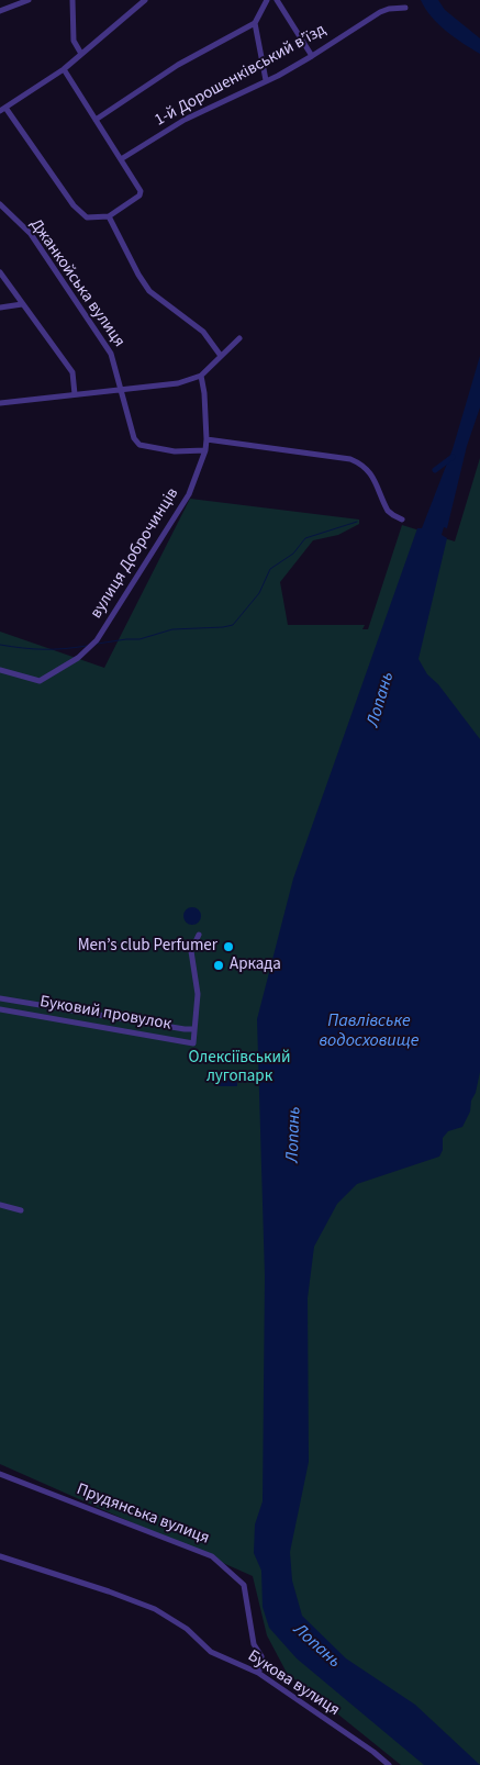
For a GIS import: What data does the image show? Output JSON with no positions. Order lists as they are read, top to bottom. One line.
{"streets":{"street":["1-й Дорошенківський в’їзд","Джанкойська вулиця","вулиця Доброчинців","Буковий провулок","Прудянська вулиця","Букова вулиця"]},"crossings":[["Джанкойська вулиця","вулиця Доброчинців"],["Прудянська вулиця","Букова вулиця"]],"water":["Лопань","Павлівське водосховище"],"parks":["Олексіївський лугопарк"],"places":["Men’s club Perfumer","Аркада"]}
